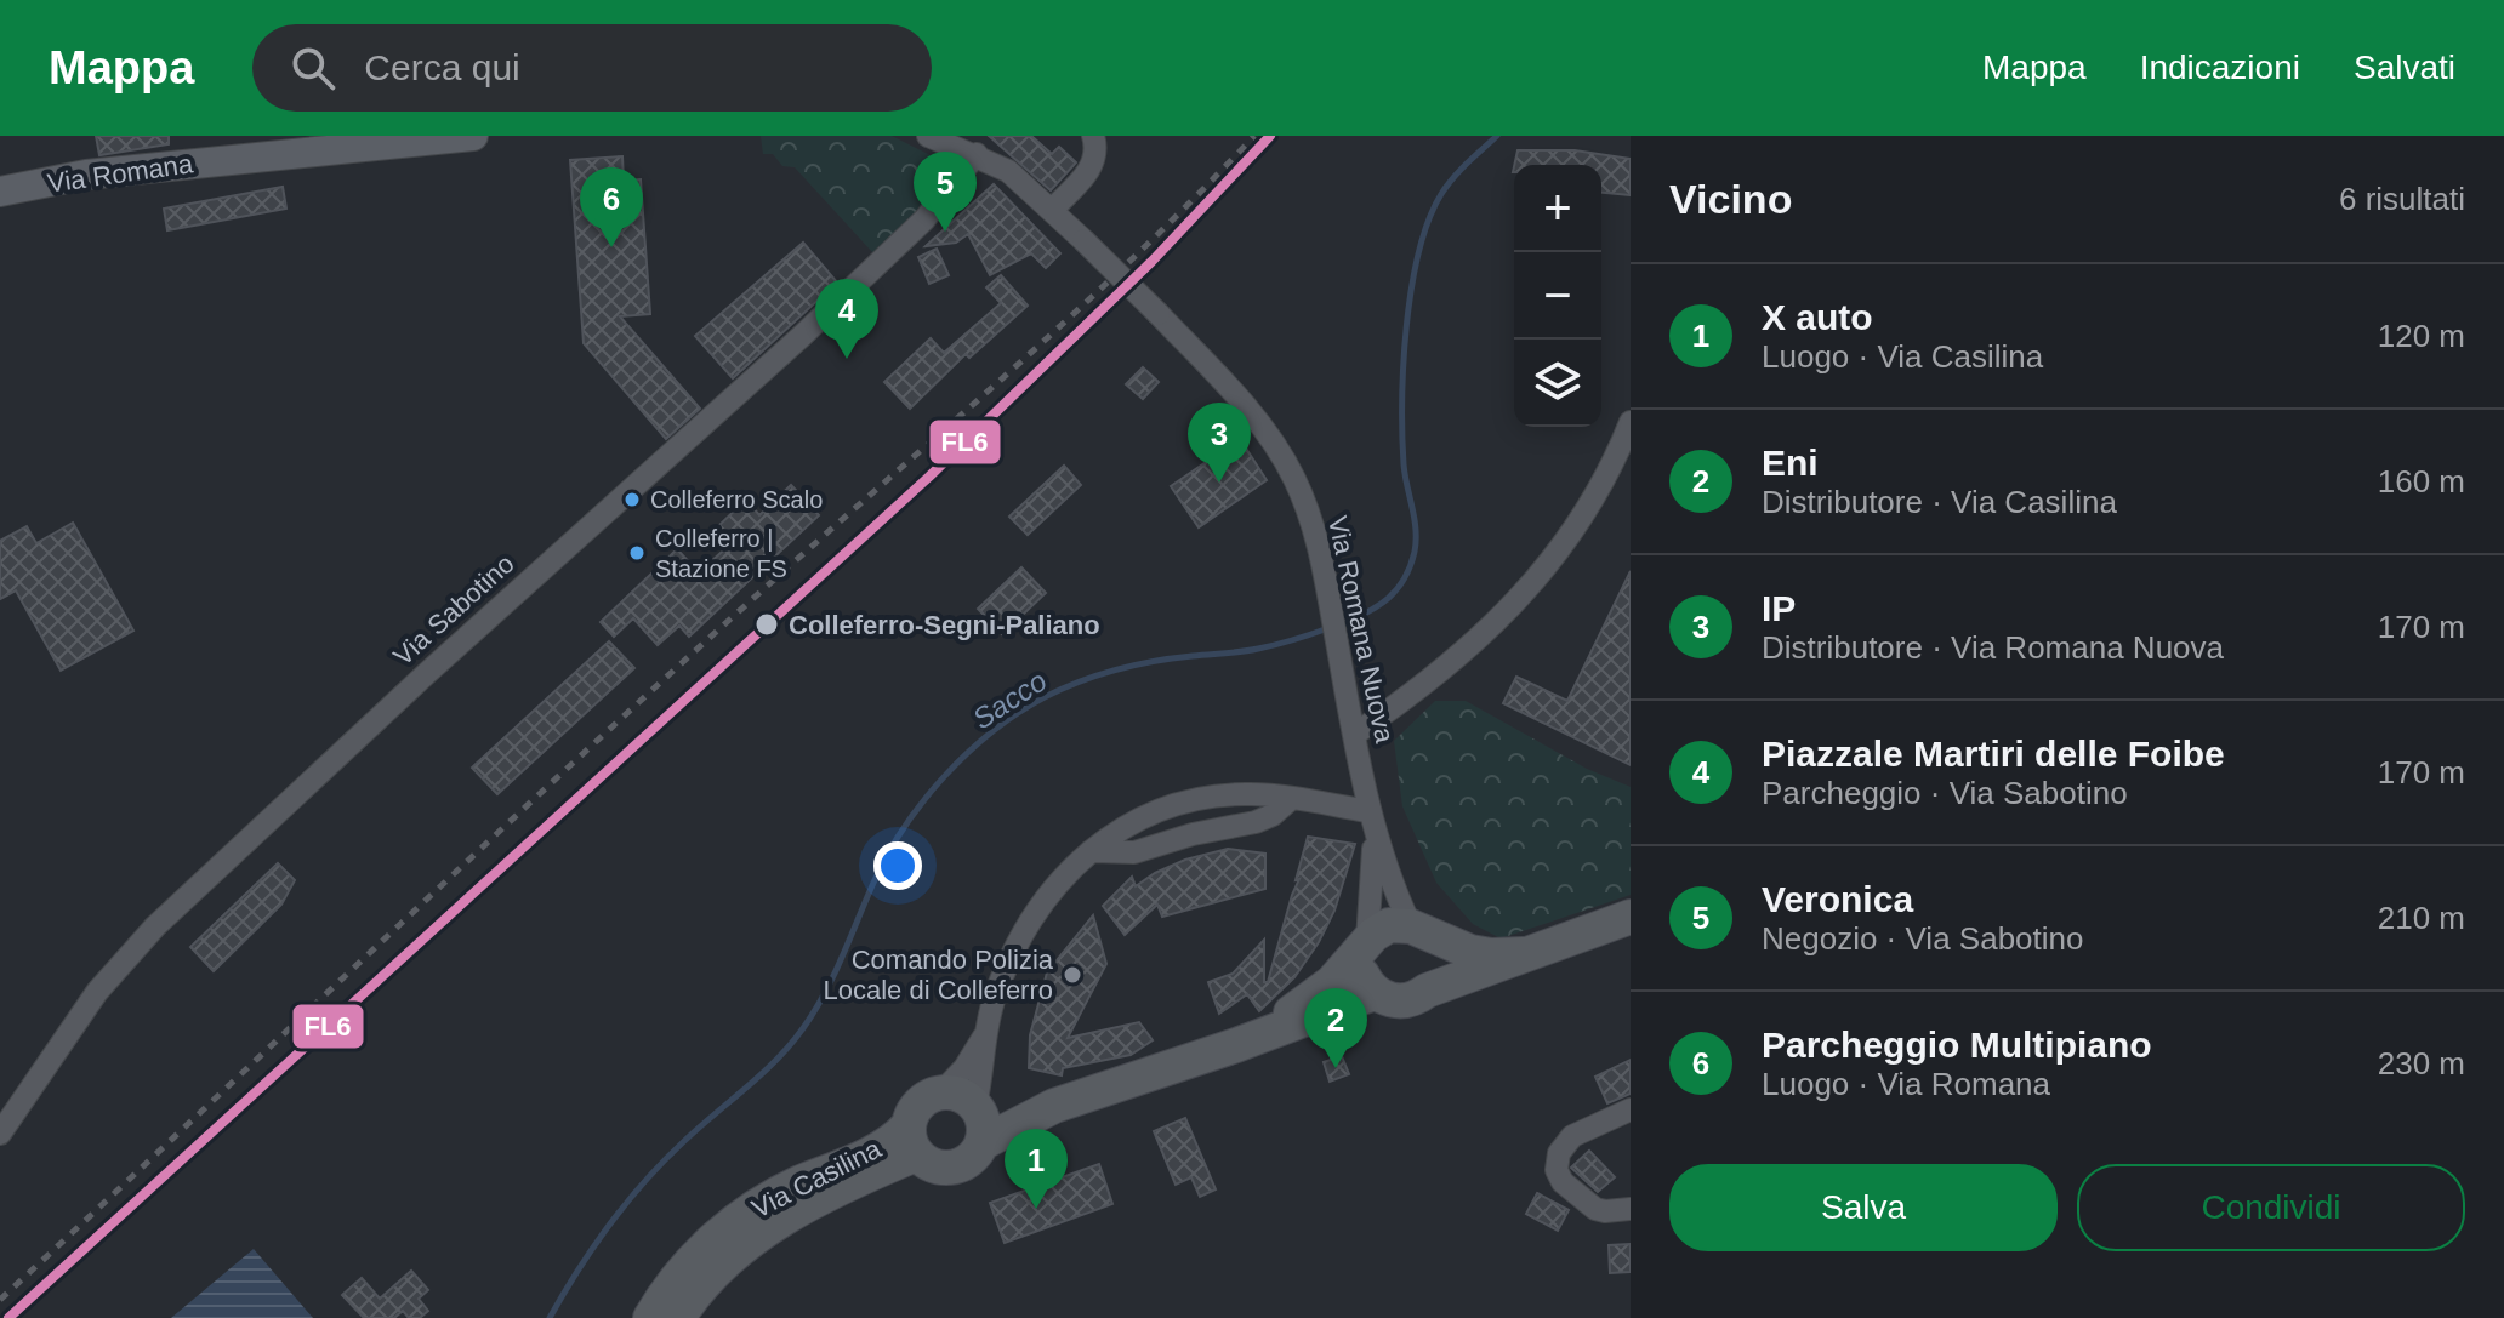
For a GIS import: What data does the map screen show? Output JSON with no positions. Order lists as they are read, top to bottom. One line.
{"streets":{"main road":["Via Casilina"],"street":["Via Romana","Via Sabotino","Via Romana Nuova"]},"crossings":[["Via Romana Nuova","Via Casilina"]],"water":["Sacco"],"places":["Colleferro Scalo","Colleferro | Stazione FS","Colleferro-Segni-Paliano","Comando Polizia Locale di Colleferro"],"lines":["transit line FL6"],"page":{"header":"Mappa","search":"Cerca qui","nav":["Mappa","Indicazioni","Salvati"],"heading":["Vicino","6 risultati"],"pins":["5","6","4","3","2","1"],"map_buttons":["+","−"],"list":[{"mark":"1","name":"X auto","note":"Luogo · Via Casilina","value":"120 m"},{"mark":"2","name":"Eni","note":"Distributore · Via Casilina","value":"160 m"},{"mark":"3","name":"IP","note":"Distributore · Via Romana Nuova","value":"170 m"},{"mark":"4","name":"Piazzale Martiri delle Foibe","note":"Parcheggio · Via Sabotino","value":"170 m"},{"mark":"5","name":"Veronica","note":"Negozio · Via Sabotino","value":"210 m"},{"mark":"6","name":"Parcheggio Multipiano","note":"Luogo · Via Romana","value":"230 m"}],"buttons":["Salva","Condividi"]}}
